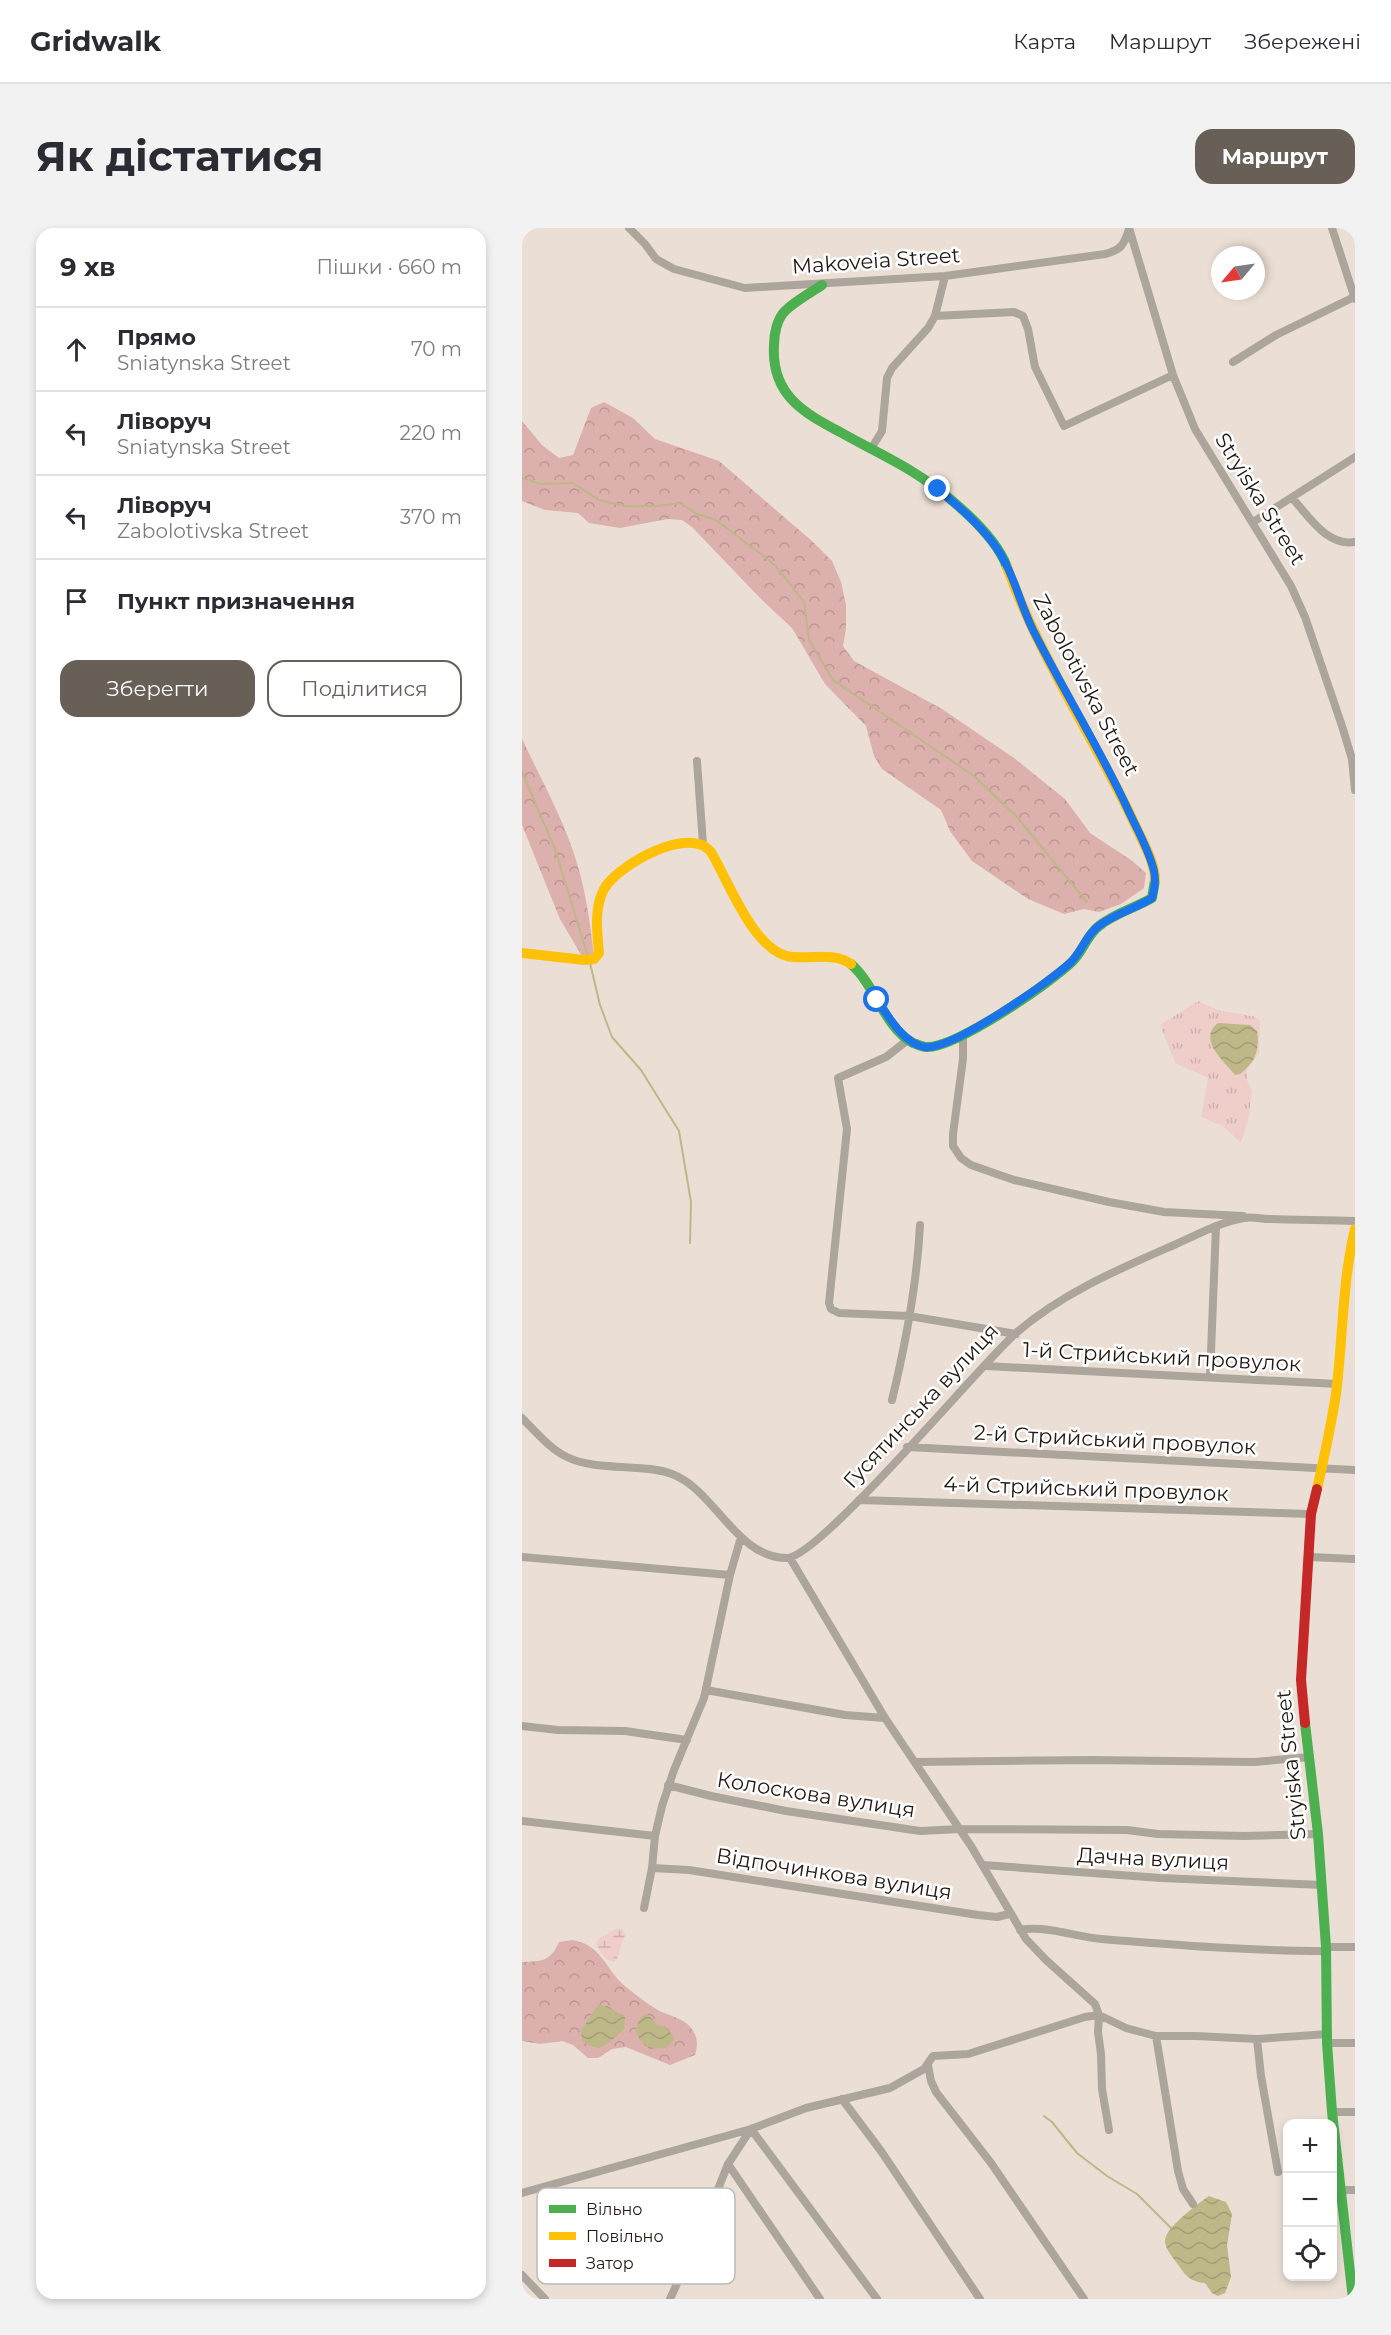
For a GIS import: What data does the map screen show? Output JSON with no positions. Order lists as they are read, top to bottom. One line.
{"streets":{"street":["Makoveia Street","Stryiska Street","Zabolotivska Street","1-й Стрийський провулок","Гусятинська вулиця","2-й Стрийський провулок","4-й Стрийський провулок","Колоскова вулиця","Дачна вулиця","Відпочинкова вулиця"]},"crossings":[["Makoveia Street","Stryiska Street"],["Makoveia Street","Zabolotivska Street"],["Stryiska Street","1-й Стрийський провулок"],["Stryiska Street","2-й Стрийський провулок"],["Stryiska Street","4-й Стрийський провулок"],["Stryiska Street","Колоскова вулиця"],["Stryiska Street","Дачна вулиця"],["1-й Стрийський провулок","Гусятинська вулиця"],["Гусятинська вулиця","2-й Стрийський провулок"],["Гусятинська вулиця","4-й Стрийський провулок"]],"legend":["Вільно","Повільно","Затор"],"north":"bottom left","page":{"header":"Gridwalk","nav":["Карта","Маршрут","Збережені"],"buttons":["Маршрут",["Зберегти","Поділитися"]],"title":"Як дістатися","heading":["9 хв","Пішки · 660 m"],"list":[["Прямо","Sniatynska Street","70 m"],["Ліворуч","Sniatynska Street","220 m"],["Ліворуч","Zabolotivska Street","370 m"],"Пункт призначення"],"map_buttons":["+","−"]}}
